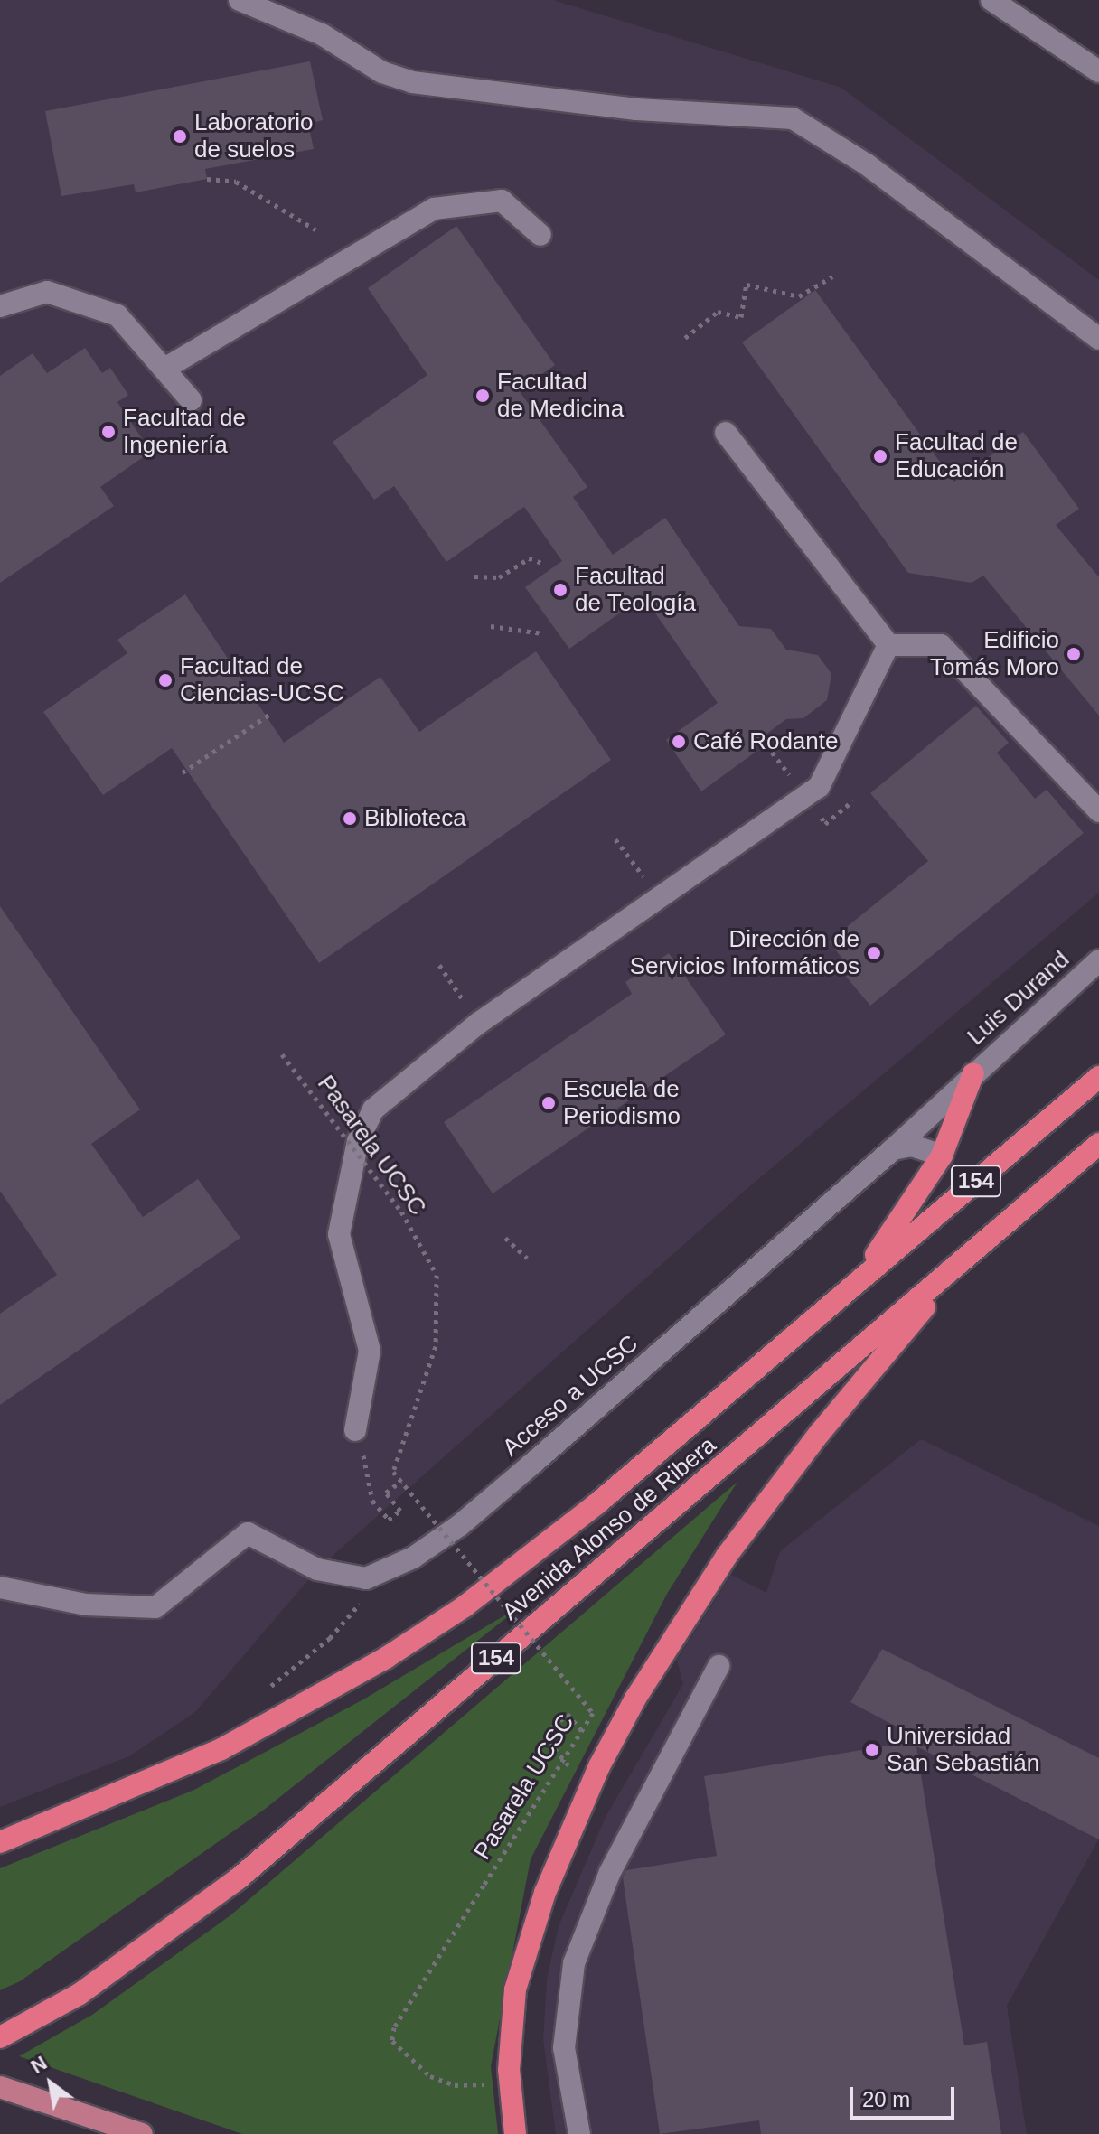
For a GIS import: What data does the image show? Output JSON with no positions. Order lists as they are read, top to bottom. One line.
{"streets":{"highway":["154","Avenida Alonso de Ribera"],"street":["Luis Durand","Acceso a UCSC"],"path":["Pasarela UCSC"]},"crossings":[["Luis Durand","Acceso a UCSC"]],"places":["Laboratorio de suelos","Facultad de Medicina","Facultad de Ingeniería","Facultad de Educación","Facultad de Teología","Edificio Tomás Moro","Facultad de Ciencias-UCSC","Café Rodante","Biblioteca","Dirección de Servicios Informáticos","Escuela de Periodismo","Universidad San Sebastián"],"scale_bar":"20 m","north":"top left"}
